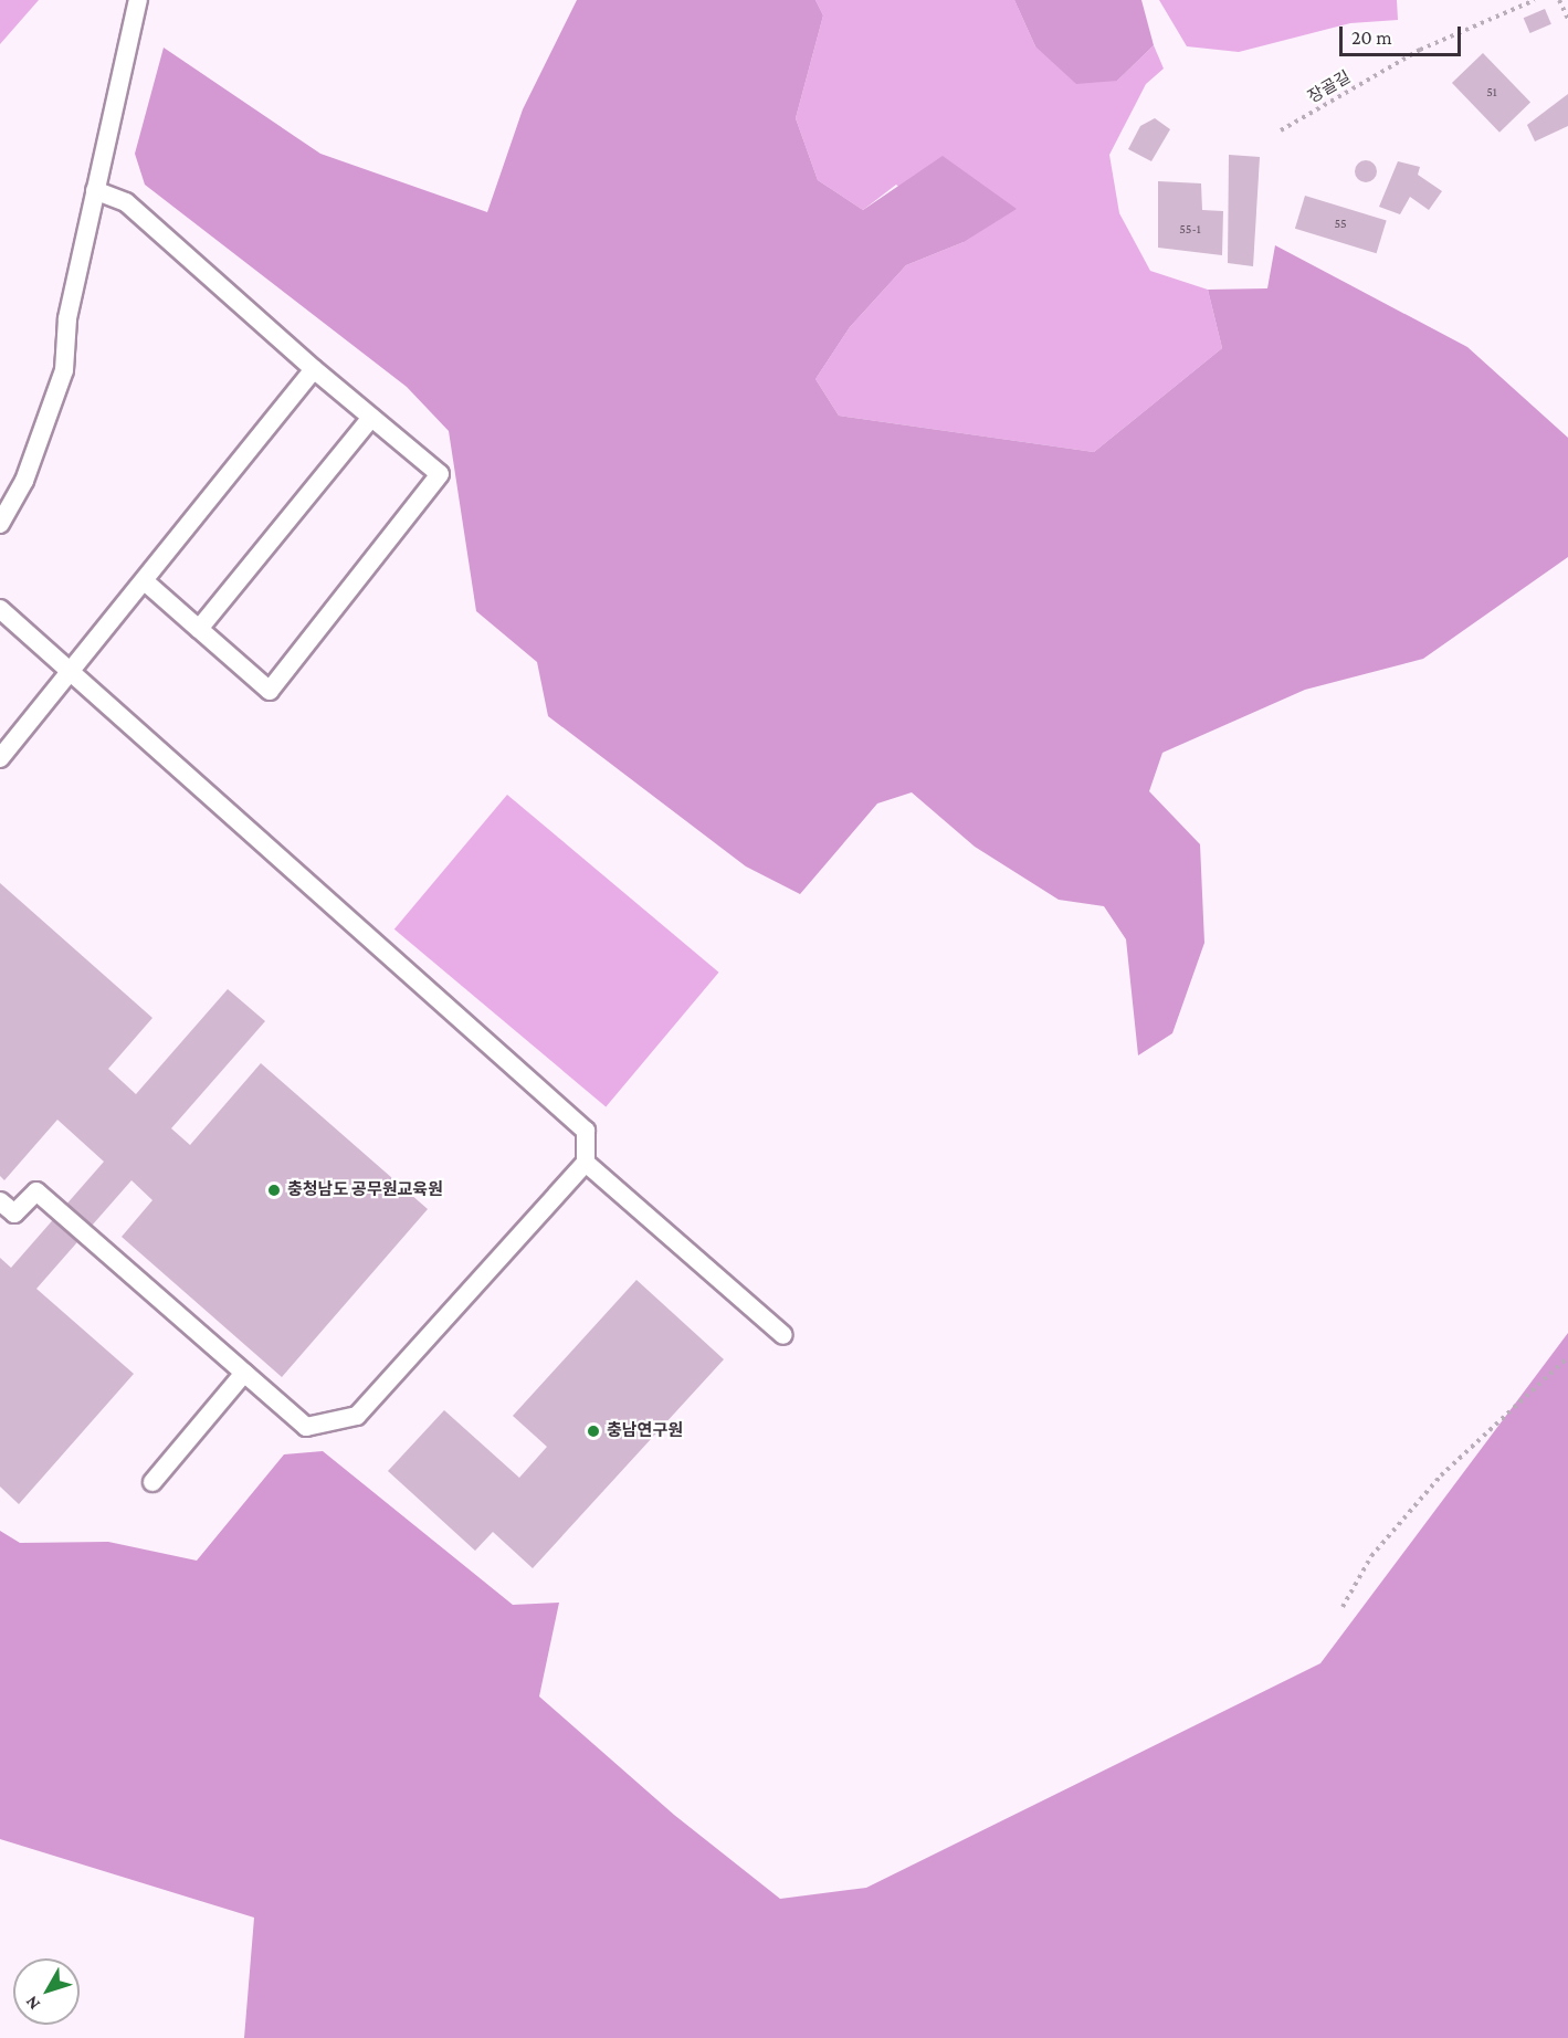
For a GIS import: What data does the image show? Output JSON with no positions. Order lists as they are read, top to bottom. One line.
{"streets":{"path":["장골길"]},"places":["충청남도 공무원교육원","충남연구원"],"house_numbers":["51","55","55-1"],"scale_bar":"20 m","north":"bottom left"}
